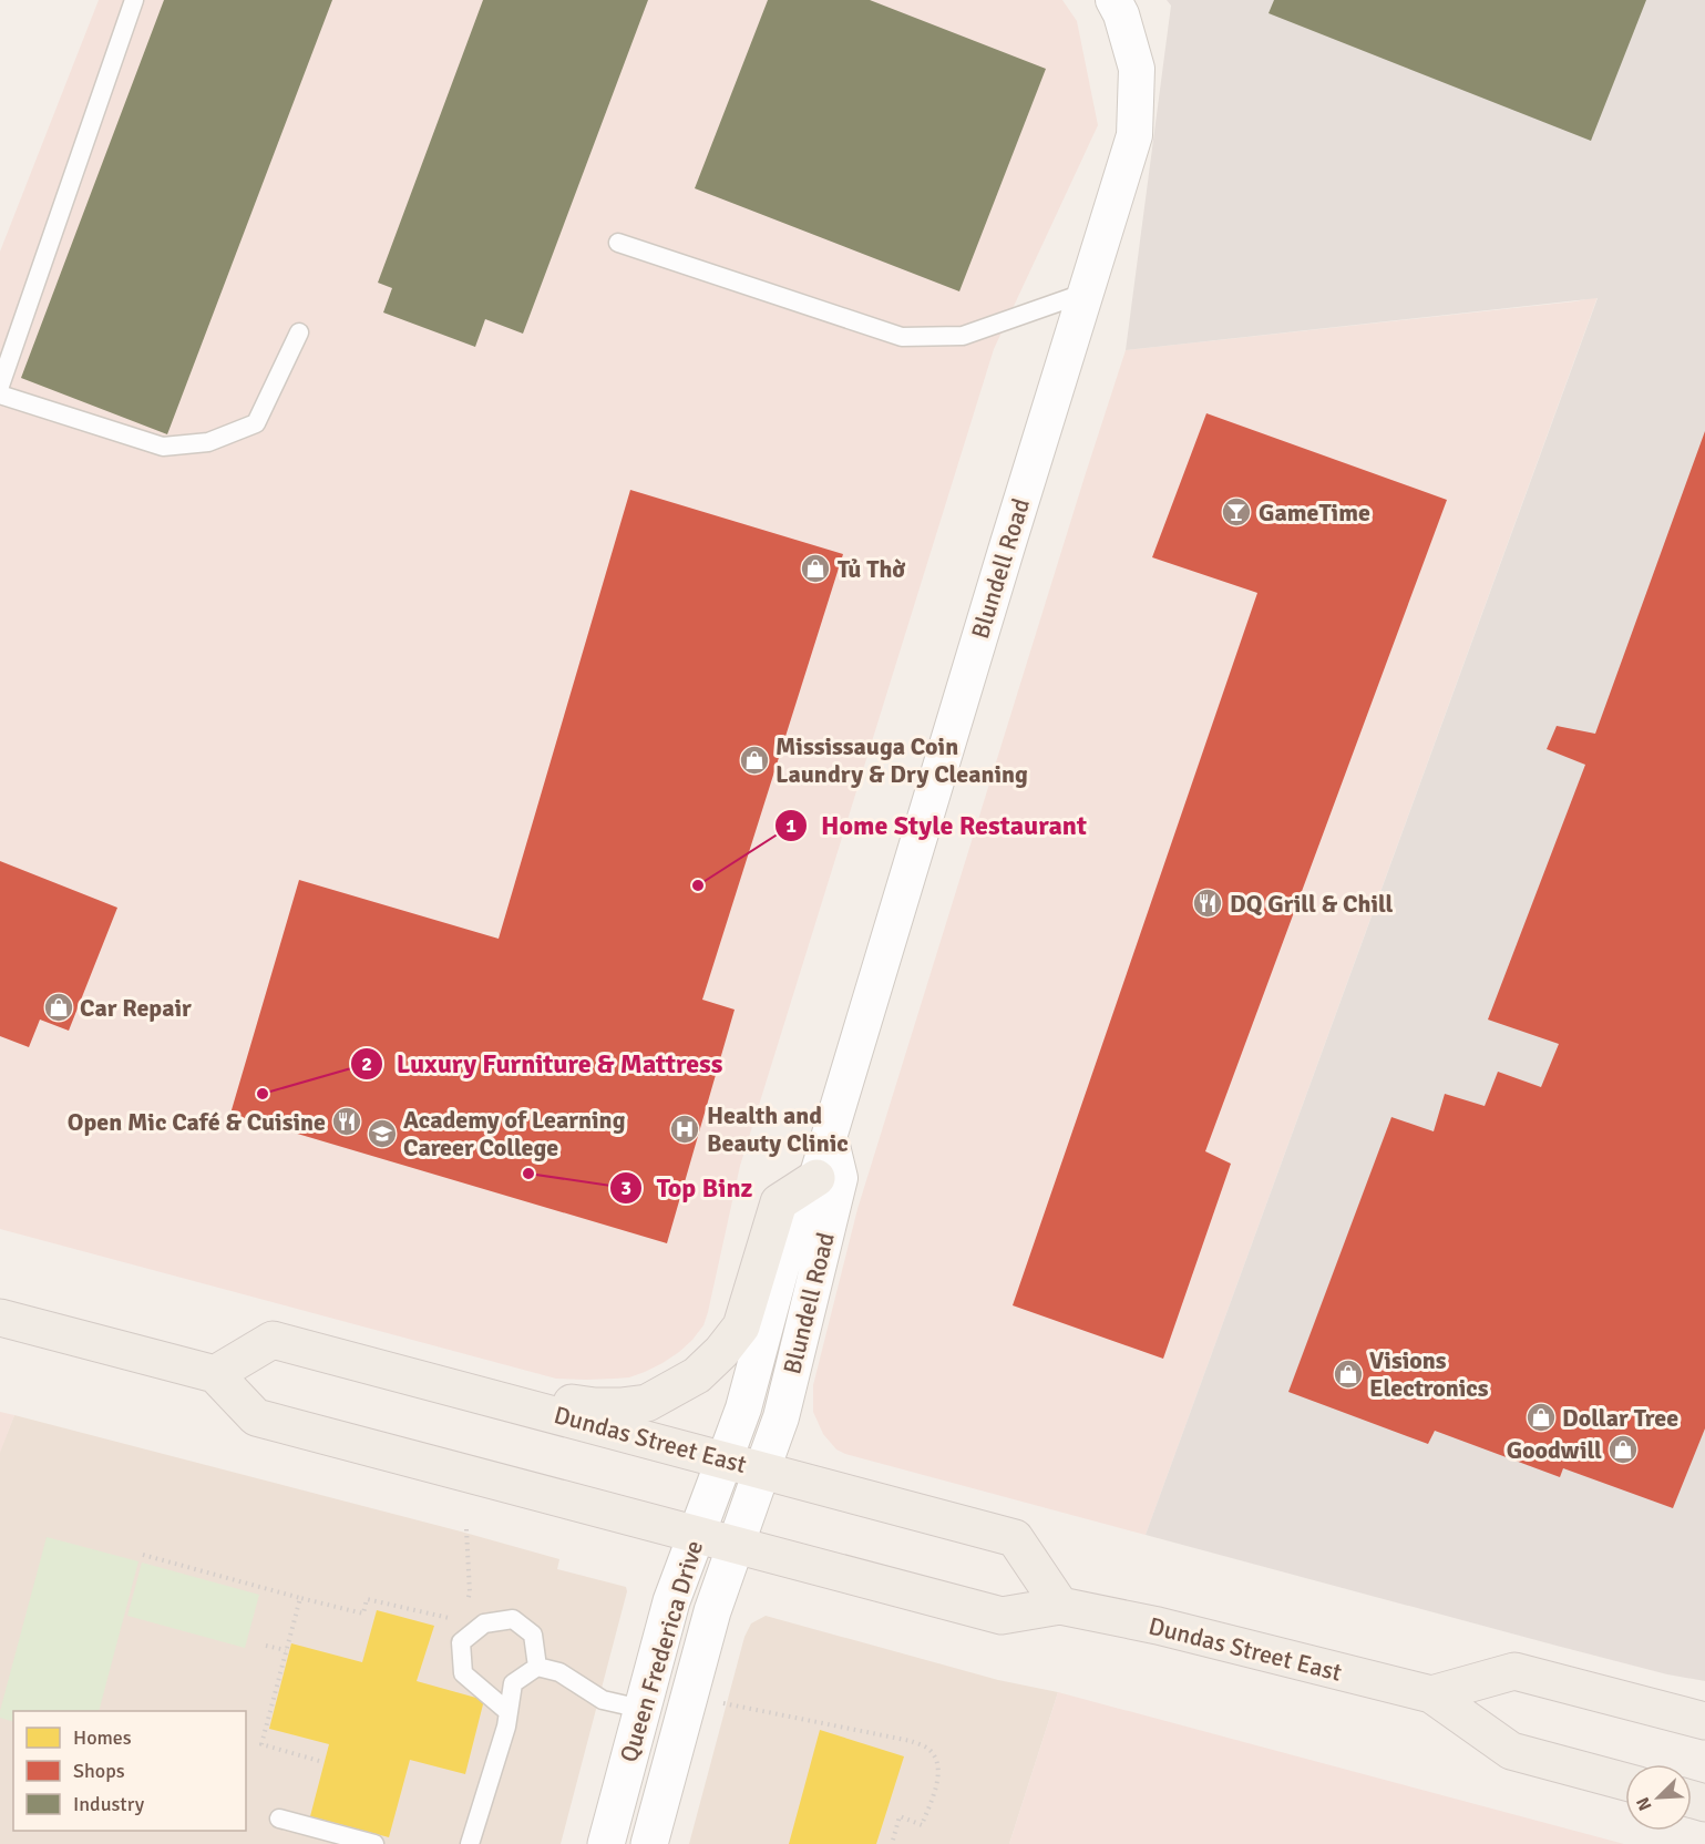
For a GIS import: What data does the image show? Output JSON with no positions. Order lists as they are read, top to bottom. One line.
{"streets":{"main road":["Dundas Street East"],"street":["Blundell Road","Queen Frederica Drive"]},"crossings":[["Blundell Road","Dundas Street East"],["Blundell Road","Queen Frederica Drive"],["Dundas Street East","Queen Frederica Drive"]],"places":{"bar":["GameTime"],"shop":["Tủ Thờ","Mississauga Coin Laundry & Dry Cleaning","Car Repair","Visions Electronics","Dollar Tree","Goodwill"],"other":["Home Style Restaurant","Luxury Furniture & Mattress","Top Binz"],"restaurant":["DQ Grill & Chill","Open Mic Café & Cuisine"],"hospital":["Health and Beauty Clinic"],"school or university":["Academy of Learning Career College"]},"legend":["Homes","Shops","Industry"],"north":"bottom left"}
